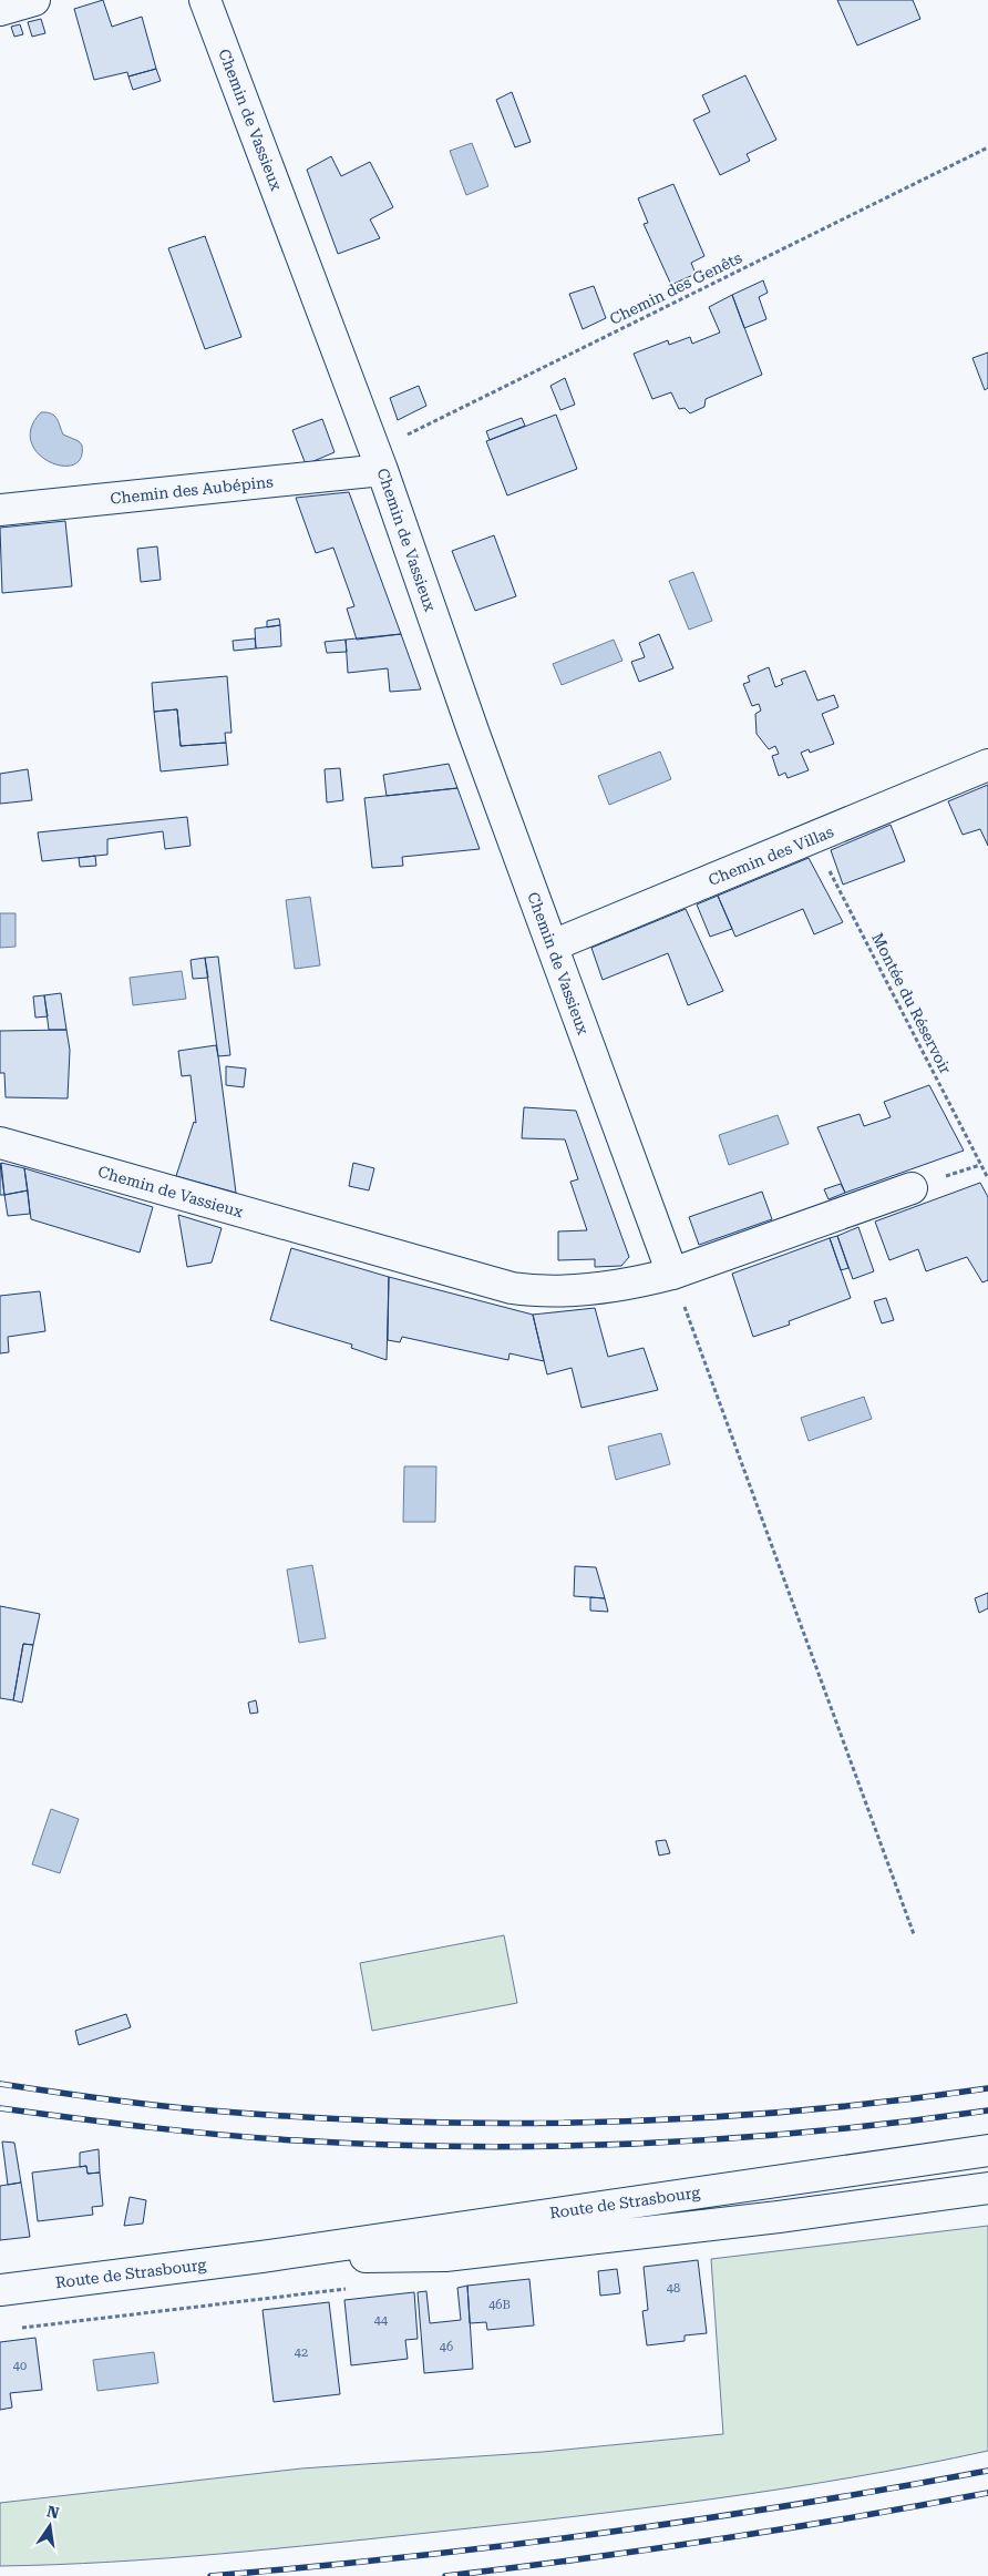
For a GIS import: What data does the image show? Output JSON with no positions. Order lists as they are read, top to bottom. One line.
{"streets":{"street":["Chemin de Vassieux","Chemin des Aubépins","Chemin des Villas","Route de Strasbourg"],"path":["Chemin des Genêts","Montée du Réservoir"]},"crossings":[["Chemin de Vassieux","Chemin des Genêts"],["Chemin de Vassieux","Chemin des Aubépins"],["Chemin de Vassieux","Chemin des Villas"],["Chemin des Genêts","Chemin des Aubépins"],["Chemin des Villas","Montée du Réservoir"]],"house_numbers":["48","46B","44","46","42","40"],"north":"top"}
